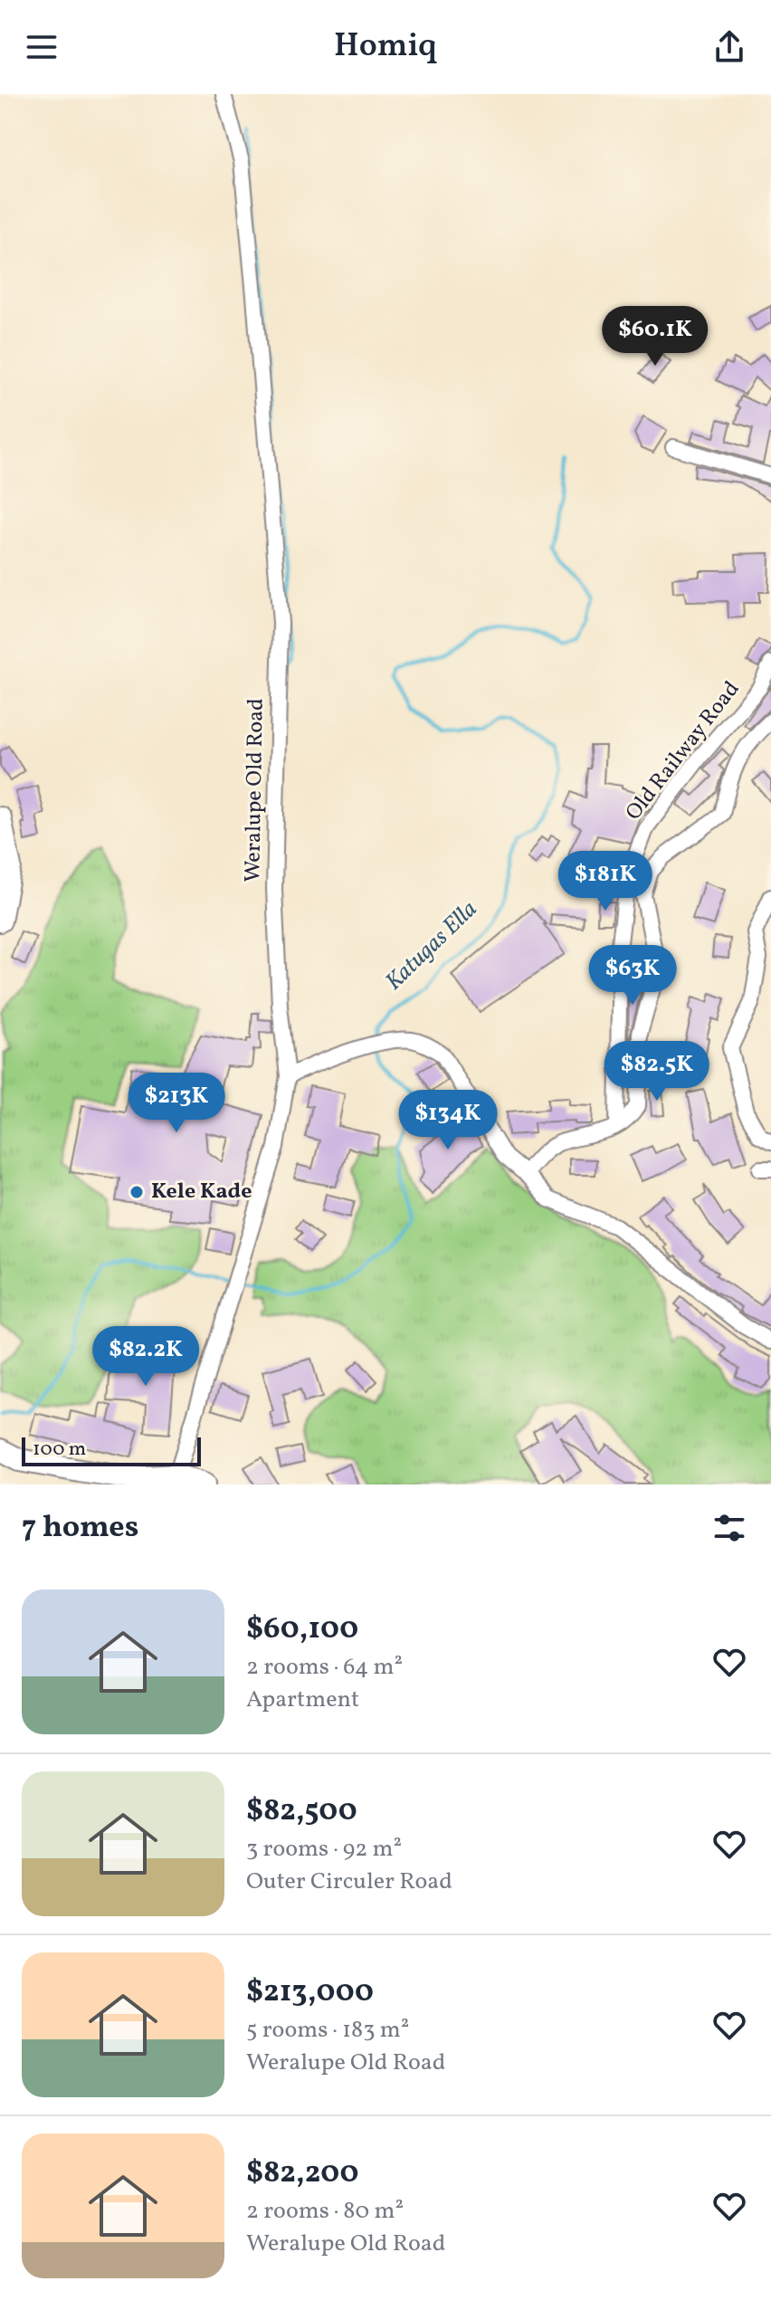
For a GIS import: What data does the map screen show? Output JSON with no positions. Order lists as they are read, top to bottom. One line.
{"streets":{"street":["Old Railway Road","Weralupe Old Road"]},"water":["Katugas Ella"],"places":["Kele Kade"],"scale_bar":"100 m","page":{"header":"Homiq","price":["$60.1K","$181K","$63K","$82.5K","$213K","$134K","$82.2K"],"scale":"100 m","heading":"7 homes","list":[{"name":"$60,100","note":"2 rooms · 64 m² · Apartment"},{"name":"$82,500","note":"3 rooms · 92 m² · Outer Circuler Road"},{"name":"$213,000","note":"5 rooms · 183 m² · Weralupe Old Road"},{"name":"$82,200","note":"2 rooms · 80 m² · Weralupe Old Road"}]}}
